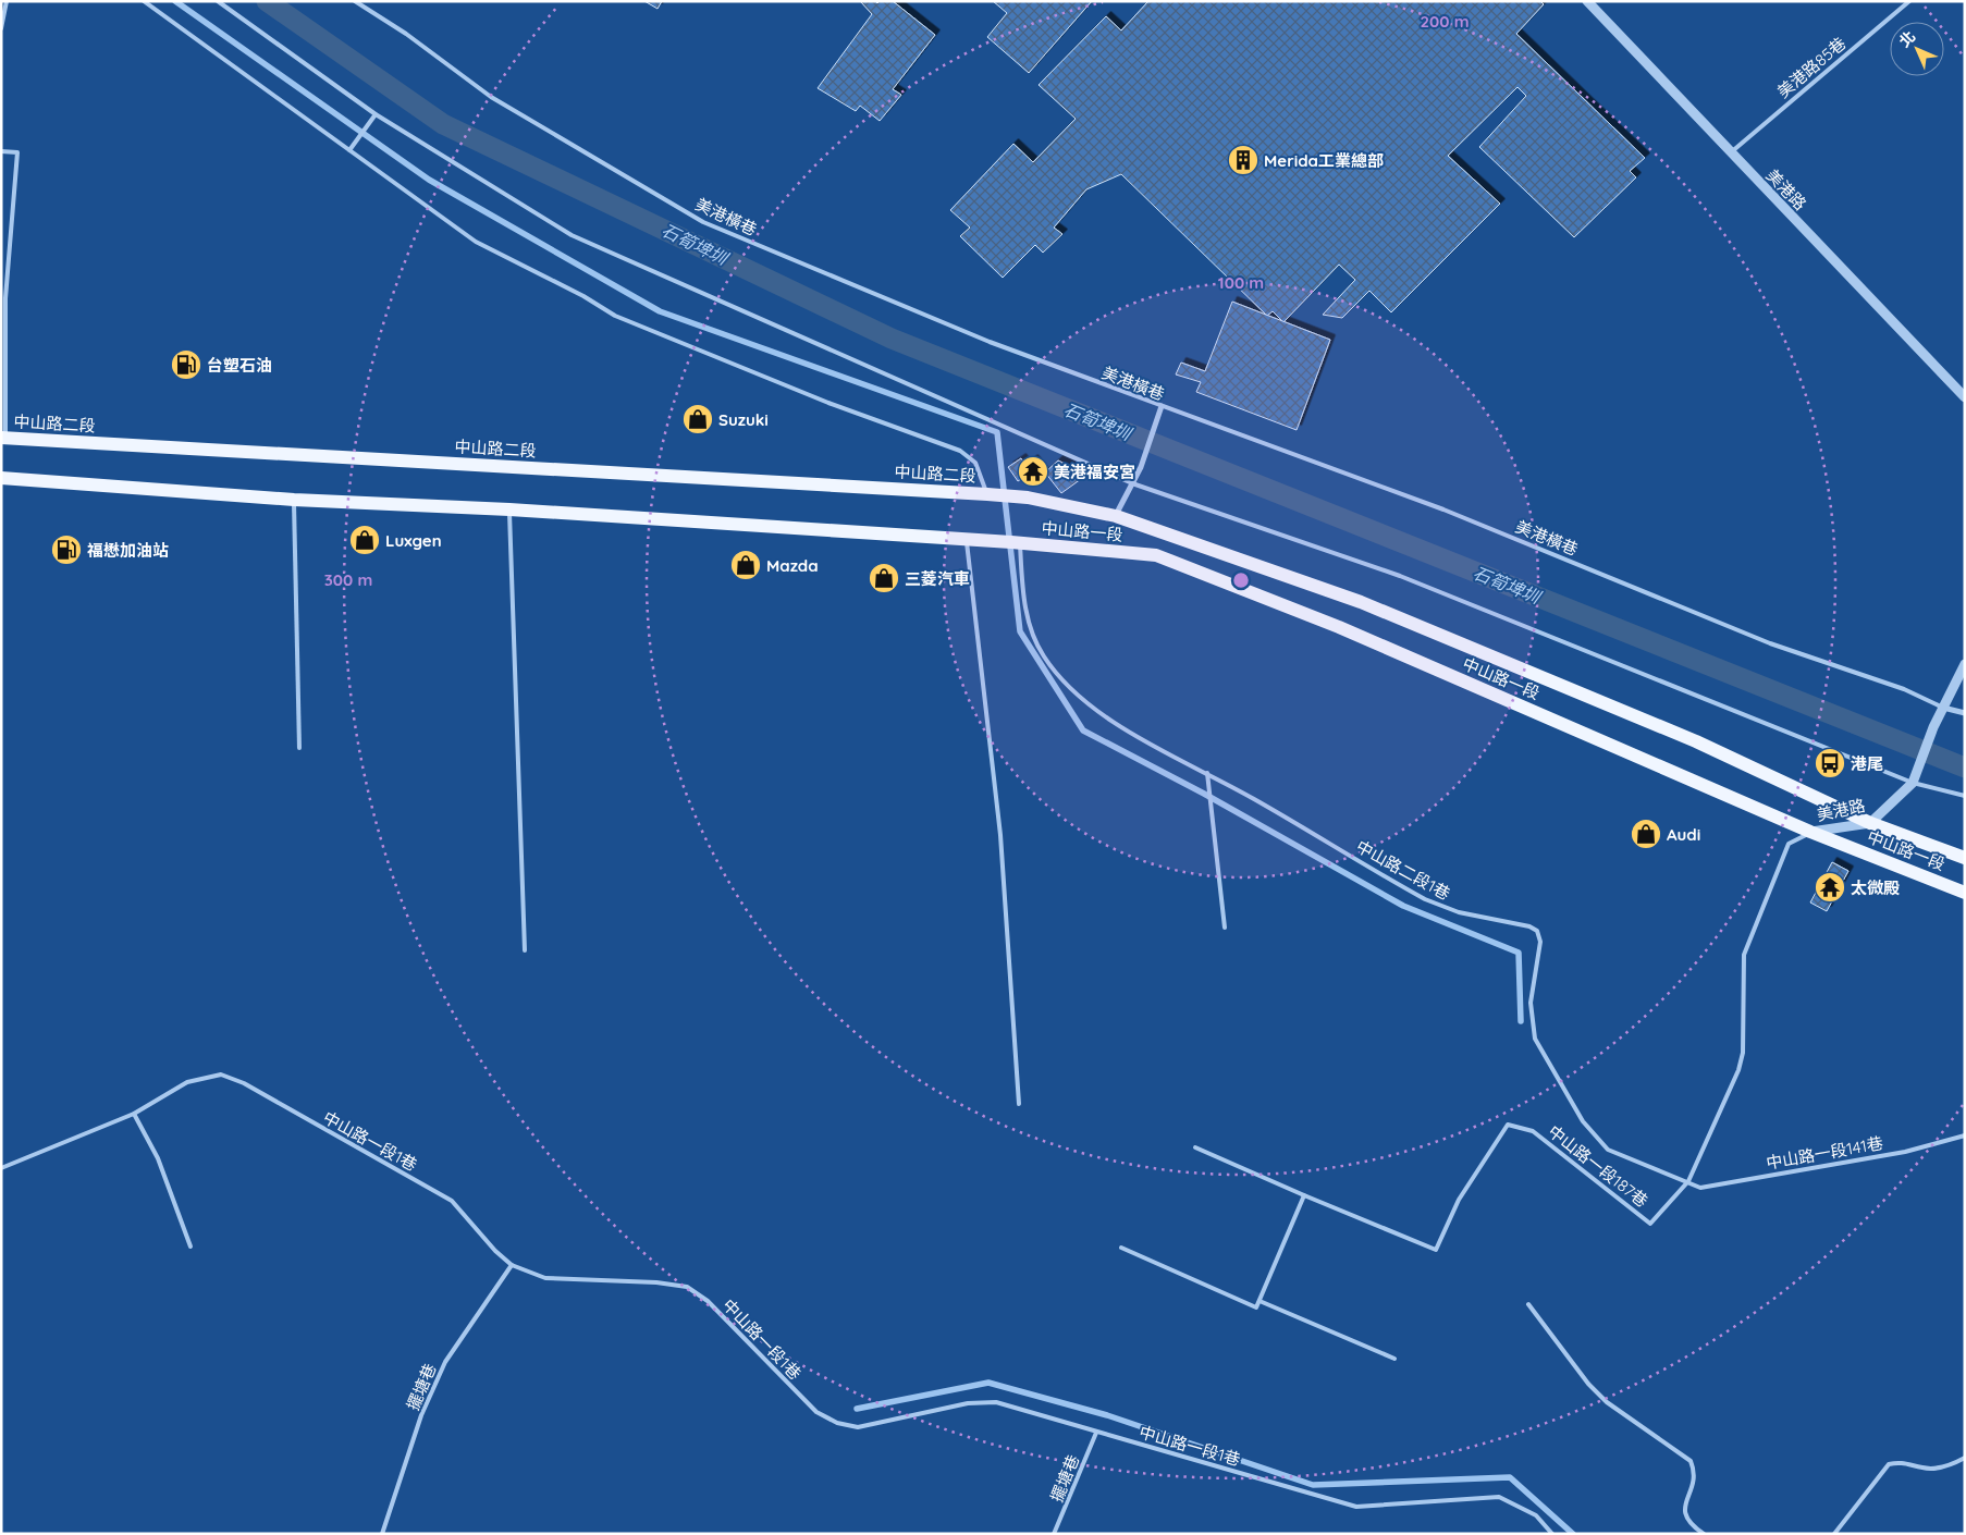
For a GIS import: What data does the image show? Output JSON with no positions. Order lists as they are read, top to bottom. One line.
{"streets":{"main road":["中山路二段","中山路一段"],"street":["美港路"],"lane":["美港路85巷","美港橫巷","中山路二段1巷","中山路一段1巷","中山路一段141巷","中山路一段187巷","擺塘巷"]},"crossings":[["美港路85巷","美港路"],["美港路","美港橫巷"],["美港路","中山路一段"],["美港路","中山路一段187巷"],["中山路二段","中山路一段"],["中山路一段","中山路二段1巷"],["中山路一段","中山路一段187巷"],["中山路二段1巷","中山路一段141巷"],["中山路二段1巷","中山路一段187巷"],["中山路一段1巷","擺塘巷"],["中山路一段141巷","中山路一段187巷"]],"water":["石筍埤圳"],"places":{"building":["Merida工業總部"],"fuel station":["台塑石油","福懋加油站"],"shop":["Suzuki","Luxgen","Mazda","三菱汽車","Audi"],"temple":["美港福安宮","太微殿"],"bus stop":["港尾"]},"north":"top left","rings":["200 m","100 m","300 m"]}
